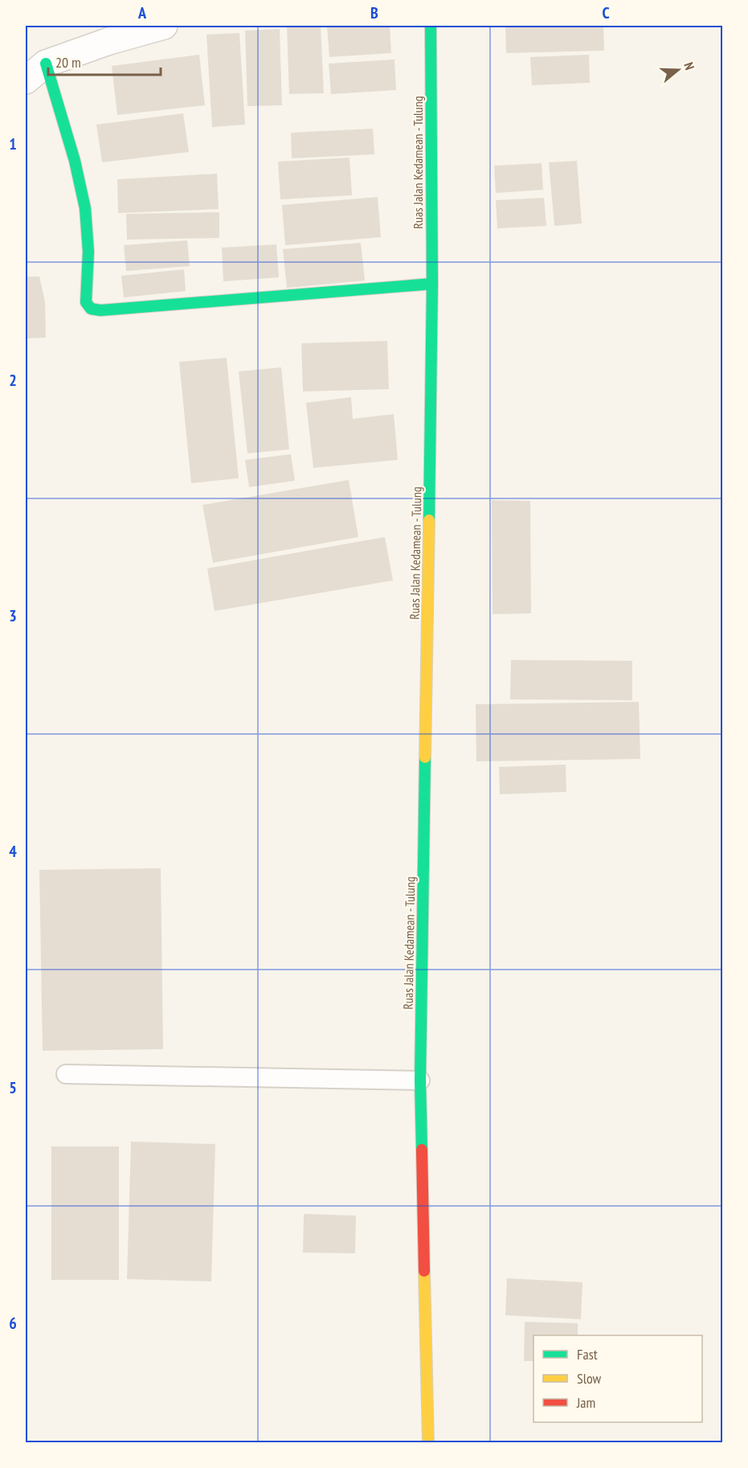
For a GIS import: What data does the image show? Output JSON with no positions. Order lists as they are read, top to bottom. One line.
{"streets":{"main road":["Ruas Jalan Kedamean - Tulung"]},"legend":["Fast","Slow","Jam"],"scale_bar":"20 m","north":"right","grid":{"columns":["A","B","C"],"rows":["1","2","3","4","5","6"]}}
